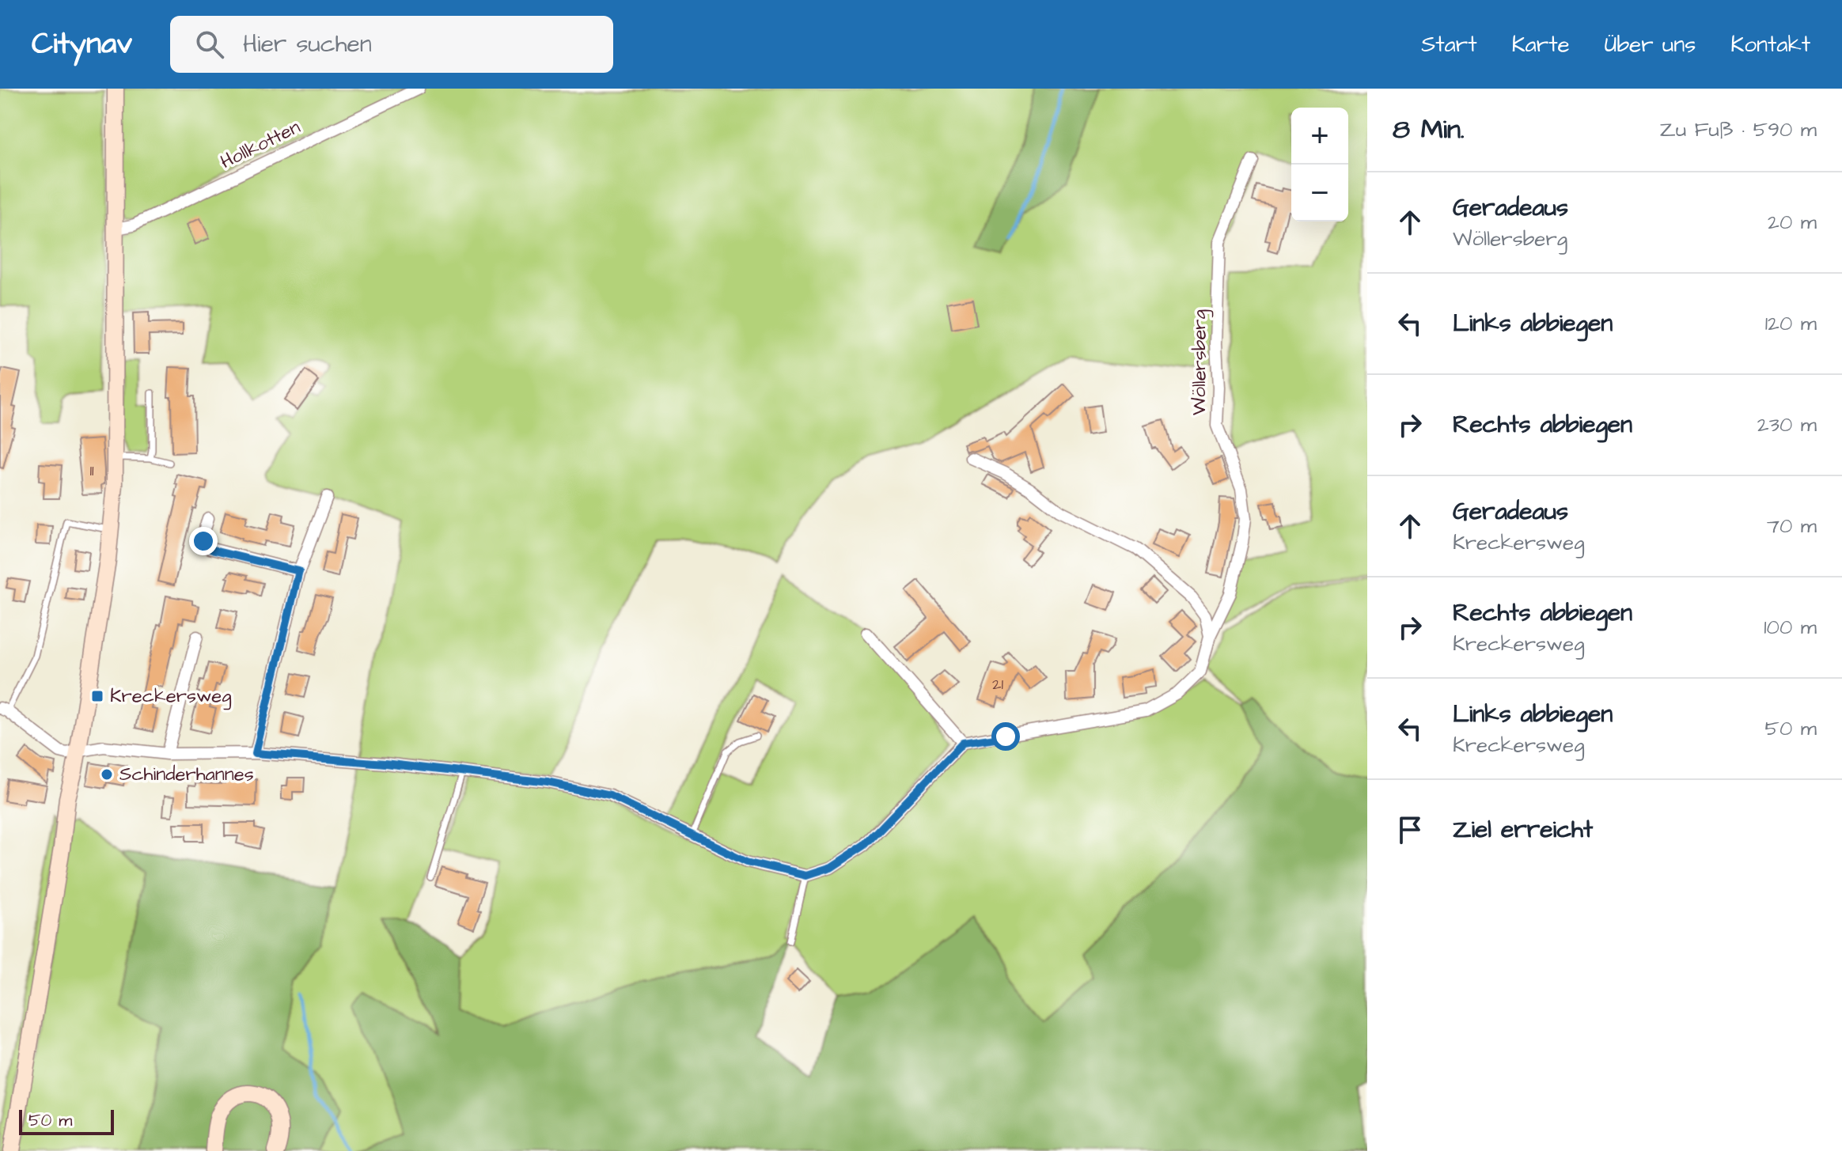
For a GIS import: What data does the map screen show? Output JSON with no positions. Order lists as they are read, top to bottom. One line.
{"streets":{"street":["Hollkotten","Wöllersberg"]},"places":{"transit":["Kreckersweg"],"other":["Schinderhannes"]},"house_numbers":["11","21"],"scale_bar":"50 m","page":{"header":"Citynav","search":"Hier suchen","nav":["Start","Karte","Über uns","Kontakt"],"heading":["8 Min.","Zu Fuß · 590 m"],"map_buttons":["+","−"],"list":[["Geradeaus","Wöllersberg","20 m"],["Links abbiegen","120 m"],["Rechts abbiegen","230 m"],["Geradeaus","Kreckersweg","70 m"],["Rechts abbiegen","Kreckersweg","100 m"],["Links abbiegen","Kreckersweg","50 m"],"Ziel erreicht"],"scale":"50 m"}}
